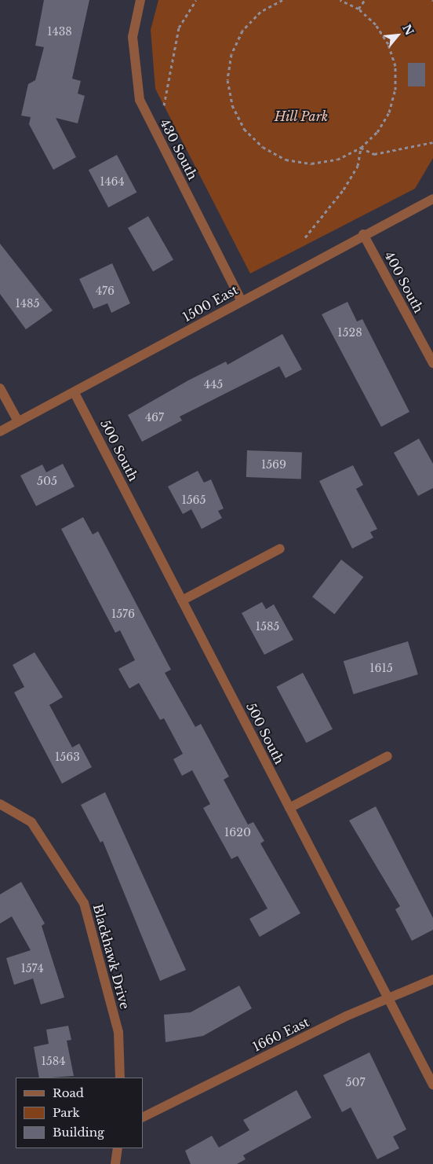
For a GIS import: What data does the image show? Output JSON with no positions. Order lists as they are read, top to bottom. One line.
{"streets":{"street":["430 South","400 South","1500 East","500 South","Blackhawk Drive","1660 East"]},"crossings":[["430 South","1500 East"],["400 South","1500 East"],["1500 East","500 South"],["500 South","1660 East"]],"parks":["Hill Park"],"house_numbers":["1438","1464","476","1485","1528","445","467","1569","505","1565","1576","1585","1615","1563","1620","1574","1584","507"],"legend":["Road","Park","Building"],"north":"top right"}
